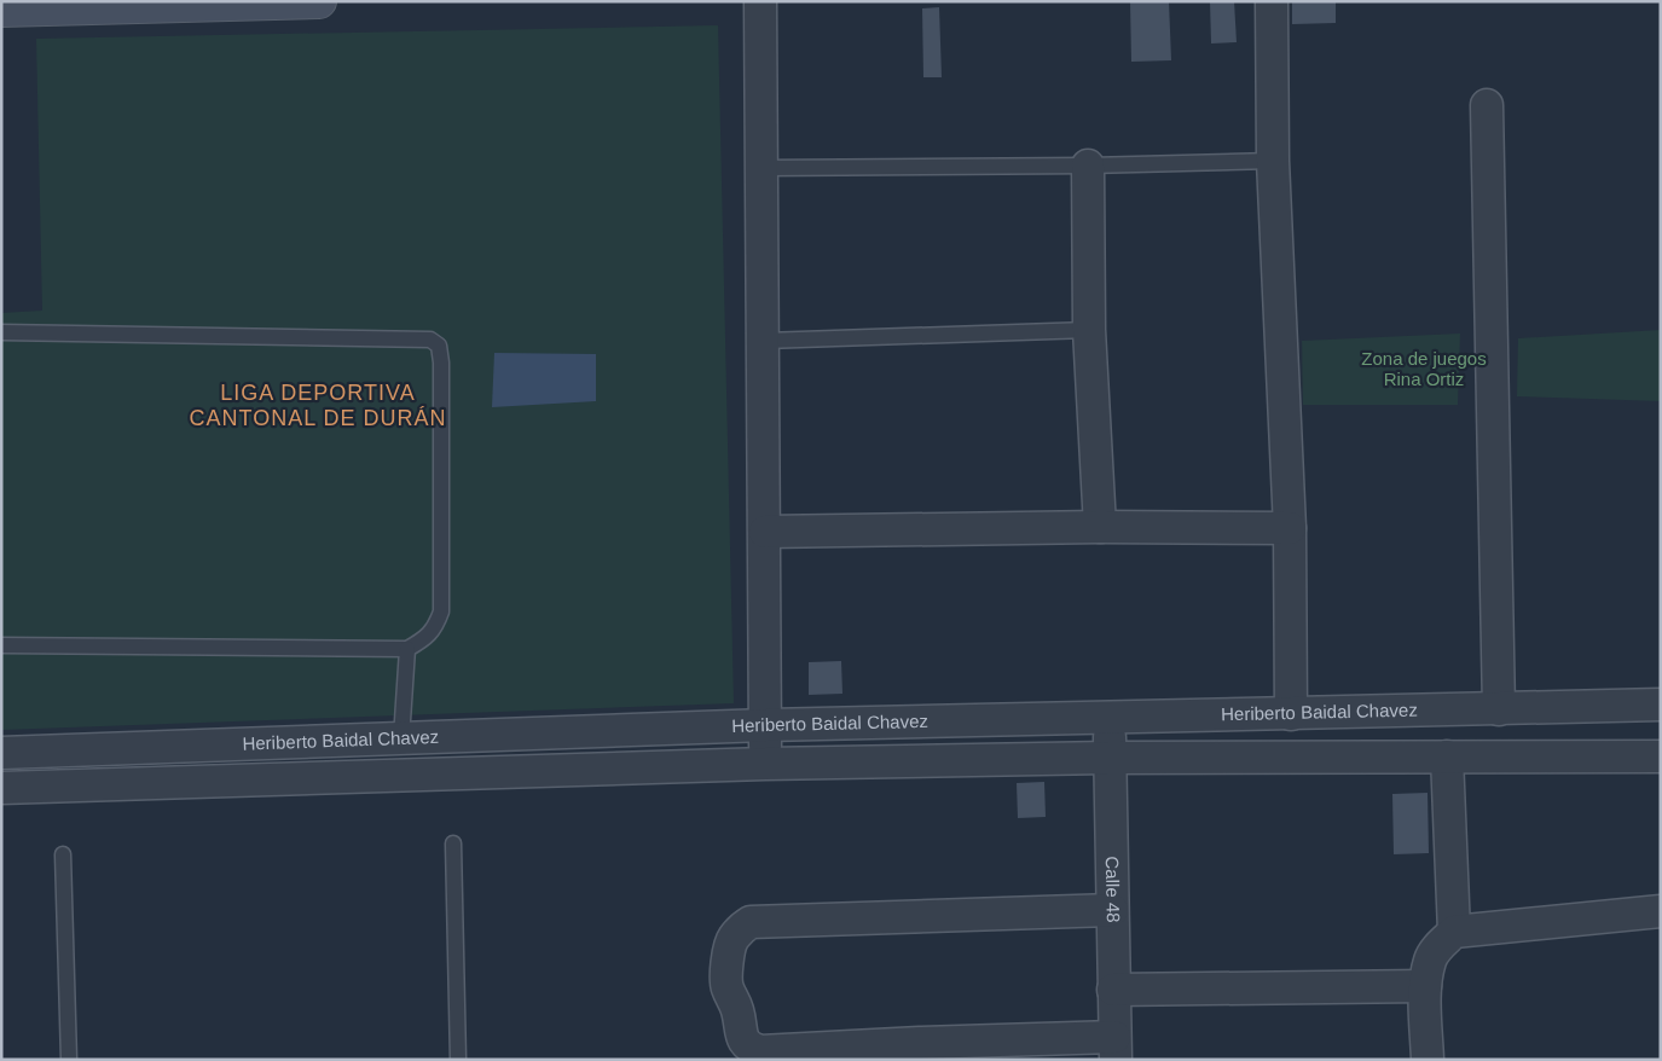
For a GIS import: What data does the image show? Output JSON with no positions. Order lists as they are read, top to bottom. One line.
{"streets":{"street":["Heriberto Baidal Chavez","Calle 48"]},"crossings":[["Heriberto Baidal Chavez","Calle 48"]],"districts":["LIGA DEPORTIVA CANTONAL DE DURÁN"],"parks":["Zona de juegos Rina Ortiz"]}
